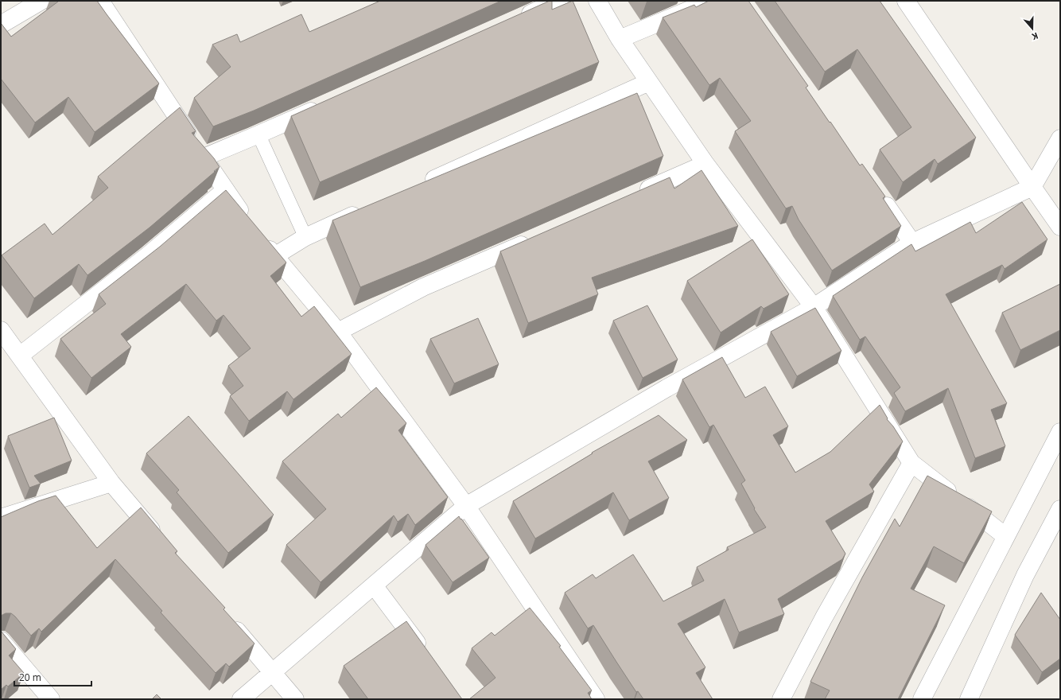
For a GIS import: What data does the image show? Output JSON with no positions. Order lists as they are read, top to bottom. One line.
{"scale_bar":"20 m","north":"bottom"}
